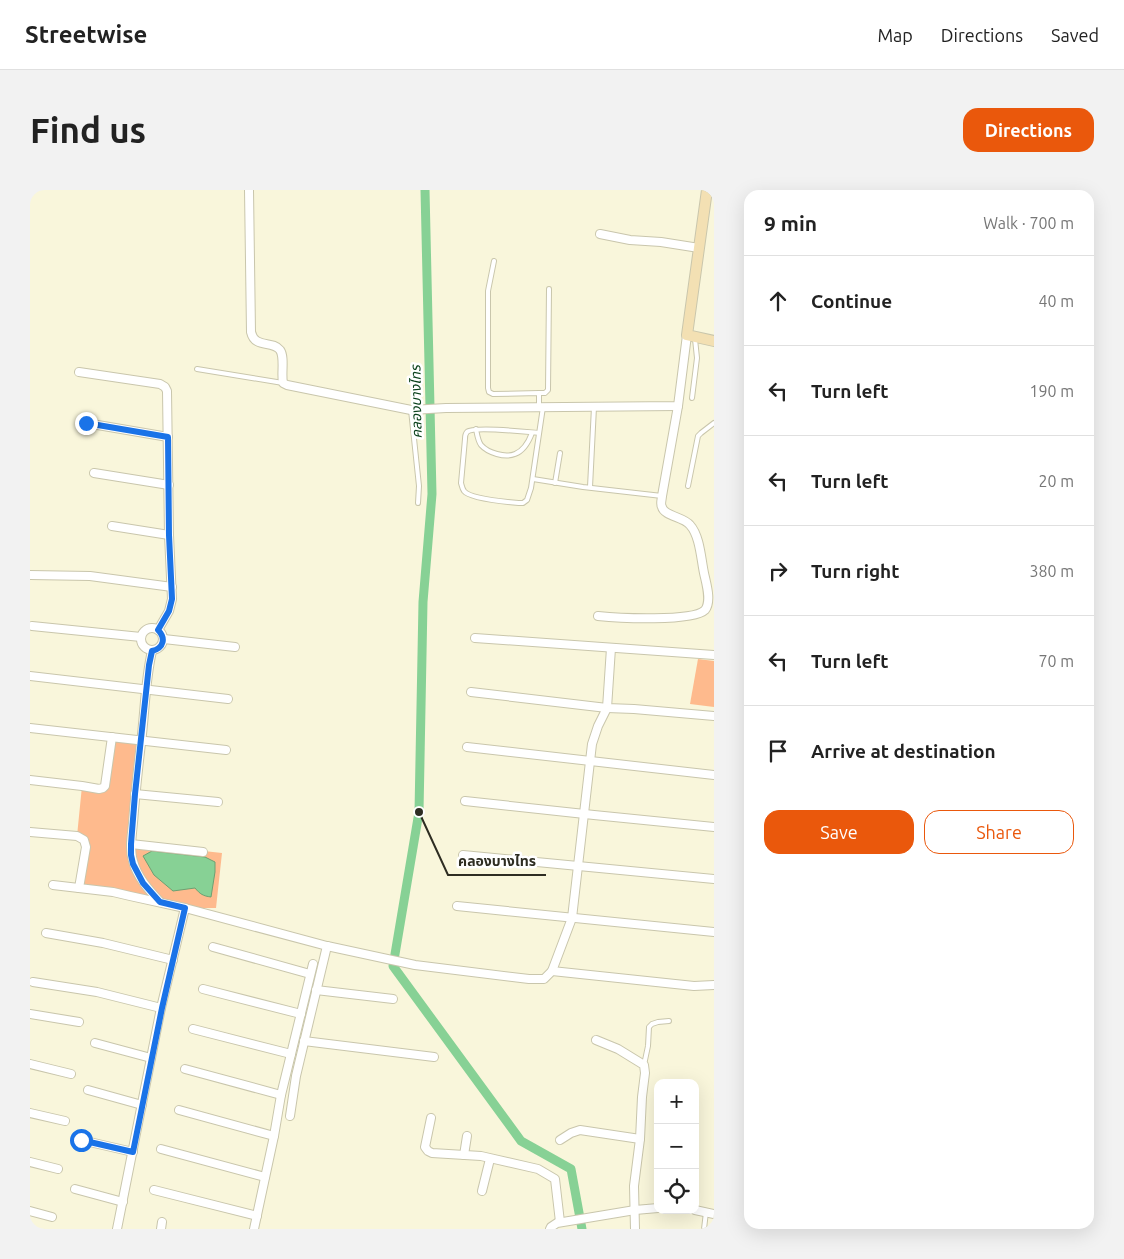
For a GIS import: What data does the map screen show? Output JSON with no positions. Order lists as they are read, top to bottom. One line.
{"water":["คลองบางไทร"],"places":["คลองบางไทร"],"page":{"header":"Streetwise","nav":["Map","Directions","Saved"],"buttons":["Directions",["Save","Share"]],"title":"Find us","heading":["9 min","Walk · 700 m"],"list":[["Continue","40 m"],["Turn left","190 m"],["Turn left","20 m"],["Turn right","380 m"],["Turn left","70 m"],"Arrive at destination"],"map_buttons":["+","−"]}}
